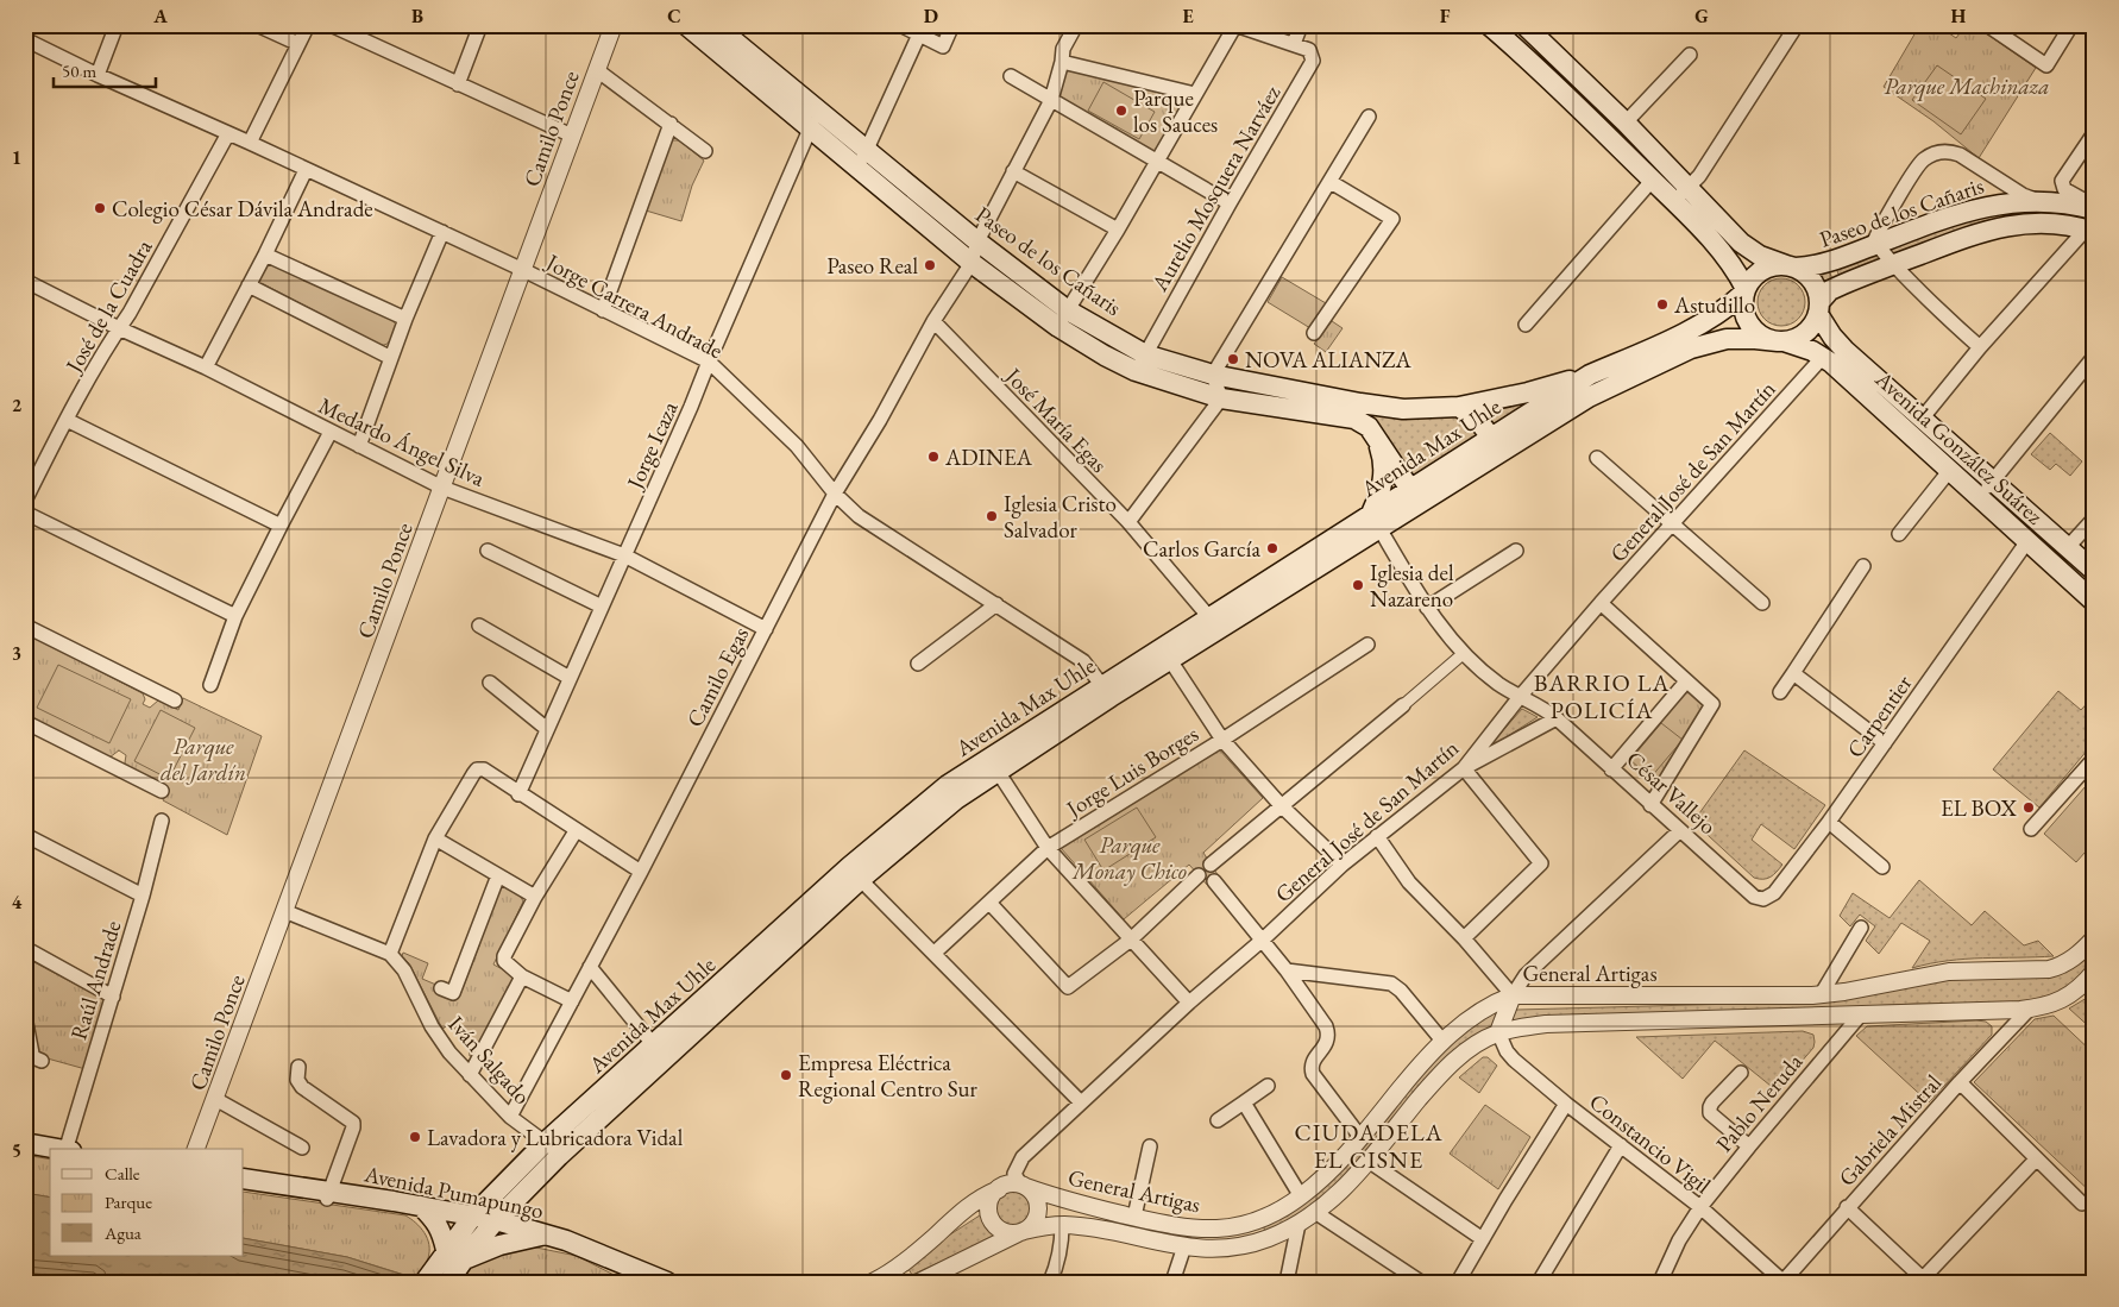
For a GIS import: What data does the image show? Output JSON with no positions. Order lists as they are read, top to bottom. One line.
{"streets":{"main road":["Paseo de los Cañaris","Avenida Max Uhle","Avenida González Suárez","Avenida Pumapungo"],"street":["Camilo Ponce","Aurelio Mosquera Narváez","José de la Cuadra","Jorge Carrera Andrade","José María Egas","Medardo Ángel Silva","Jorge Icaza","General José de San Martín","Camilo Egas","Carpentier","Jorge Luis Borges","César Vallejo","General Artigas","Raúl Andrade","Iván Salgado","Pablo Neruda","Gabriela Mistral","Constancio Vigil"]},"crossings":[["Camilo Ponce","Jorge Carrera Andrade"],["Camilo Ponce","Medardo Ángel Silva"],["Aurelio Mosquera Narváez","Paseo de los Cañaris"],["Paseo de los Cañaris","Jorge Icaza"],["Paseo de los Cañaris","Avenida Max Uhle"],["Paseo de los Cañaris","Avenida González Suárez"],["Paseo de los Cañaris","Camilo Egas"],["José de la Cuadra","Jorge Carrera Andrade"],["José de la Cuadra","Medardo Ángel Silva"],["Jorge Carrera Andrade","Jorge Icaza"],["Jorge Carrera Andrade","Avenida Max Uhle"],["Jorge Carrera Andrade","Camilo Egas"],["José María Egas","Avenida Max Uhle"],["José María Egas","Camilo Egas"],["Medardo Ángel Silva","Jorge Icaza"],["Medardo Ángel Silva","Camilo Egas"],["Avenida Max Uhle","Avenida González Suárez"],["Avenida Max Uhle","César Vallejo"],["Avenida Max Uhle","Iván Salgado"],["Avenida Max Uhle","Avenida Pumapungo"],["Avenida González Suárez","General José de San Martín"],["Avenida González Suárez","Carpentier"],["General José de San Martín","César Vallejo"],["General José de San Martín","General Artigas"],["Camilo Egas","Iván Salgado"],["Carpentier","César Vallejo"],["General Artigas","Pablo Neruda"],["General Artigas","Gabriela Mistral"],["General Artigas","Constancio Vigil"],["Pablo Neruda","Constancio Vigil"],["Gabriela Mistral","Constancio Vigil"]],"districts":["BARRIO LA POLICÍA","CIUDADELA EL CISNE"],"parks":["Parque Machinaza","Parque del Jardín","Parque Monay Chico"],"places":["Parque los Sauces","Colegio César Dávila Andrade","Paseo Real","Astudillo","NOVA ALIANZA","ADINEA","Iglesia Cristo Salvador","Carlos García","Iglesia del Nazareno","EL BOX","Empresa Eléctrica Regional Centro Sur","Lavadora y Lubricadora Vidal"],"legend":["Calle","Parque","Agua"],"scale_bar":"50 m","grid":{"columns":["A","B","C","D","E","F","G","H"],"rows":["1","2","3","4","5"]}}
